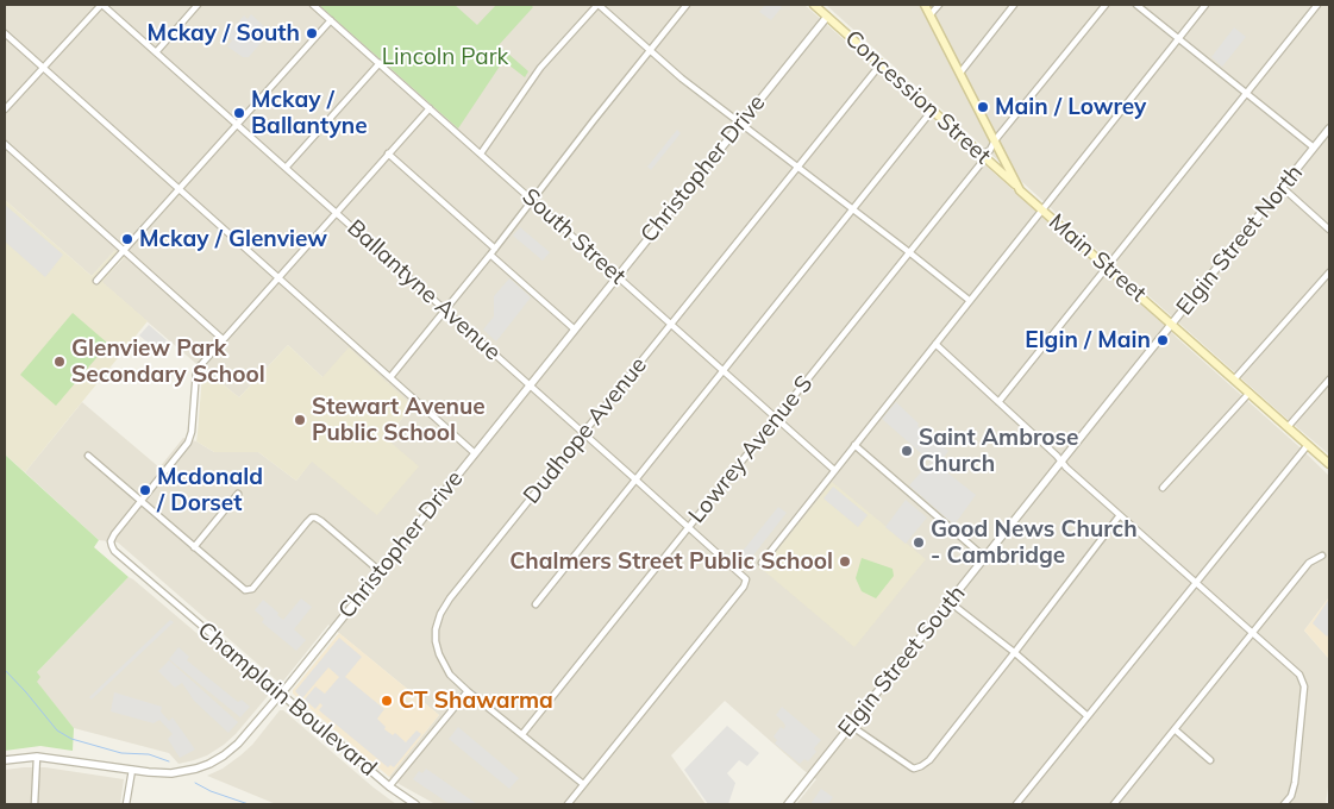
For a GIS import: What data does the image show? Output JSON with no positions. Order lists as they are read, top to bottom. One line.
{"streets":{"main road":["Concession Street","Main Street"],"street":["Christopher Drive","South Street","Elgin Street North","Ballantyne Avenue","Dudhope Avenue","Lowrey Avenue S","Elgin Street South","Champlain Boulevard"]},"crossings":[["Concession Street","Christopher Drive"],["Concession Street","Main Street"],["Concession Street","Dudhope Avenue"],["Christopher Drive","South Street"],["Christopher Drive","Ballantyne Avenue"],["Christopher Drive","Champlain Boulevard"],["South Street","Dudhope Avenue"],["South Street","Lowrey Avenue S"],["South Street","Champlain Boulevard"],["Elgin Street North","Main Street"],["Elgin Street North","Elgin Street South"],["Main Street","Elgin Street South"],["Ballantyne Avenue","Dudhope Avenue"],["Ballantyne Avenue","Lowrey Avenue S"],["Ballantyne Avenue","Champlain Boulevard"],["Dudhope Avenue","Lowrey Avenue S"]],"parks":["Lincoln Park"],"places":["Mckay / South","Main / Lowrey","Mckay / Ballantyne","Mckay / Glenview","Elgin / Main","Glenview Park Secondary School","Stewart Avenue Public School","Saint Ambrose Church","Mcdonald / Dorset","Good News Church - Cambridge","Chalmers Street Public School","CT Shawarma"]}
